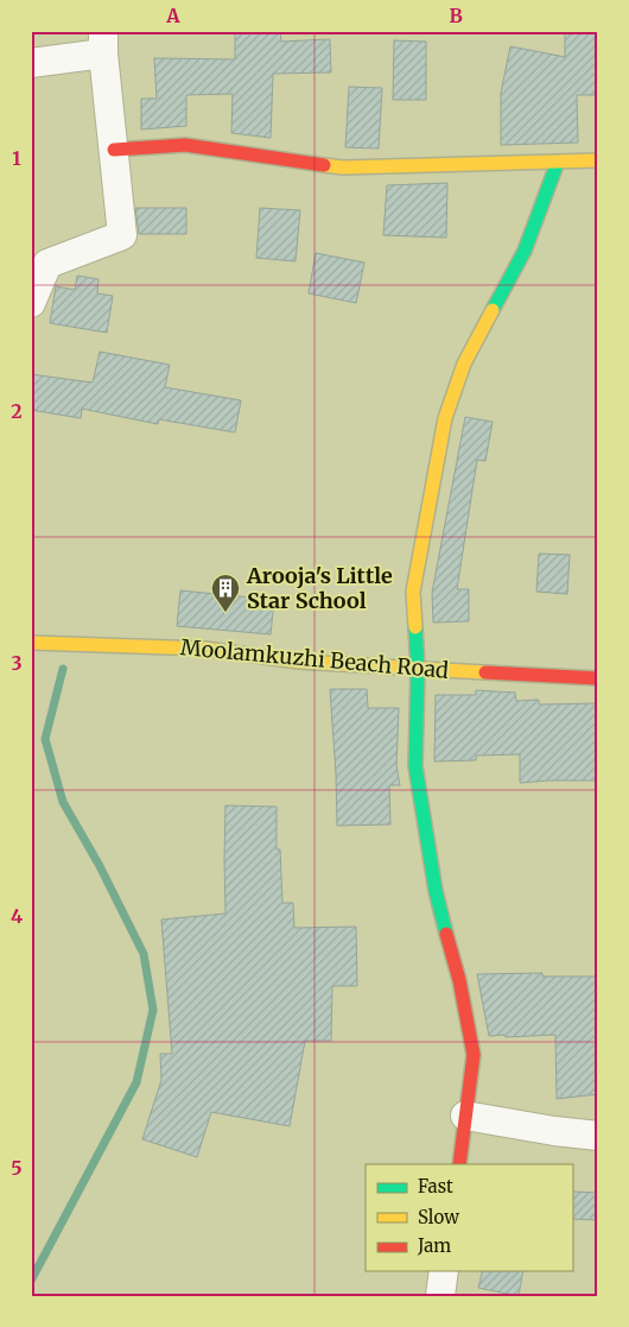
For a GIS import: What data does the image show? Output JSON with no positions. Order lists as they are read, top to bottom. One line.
{"streets":{"street":["Moolamkuzhi Beach Road"]},"places":{"building":["Arooja's Little Star School"]},"legend":["Fast","Slow","Jam"],"grid":{"columns":["A","B"],"rows":["1","2","3","4","5"]}}
